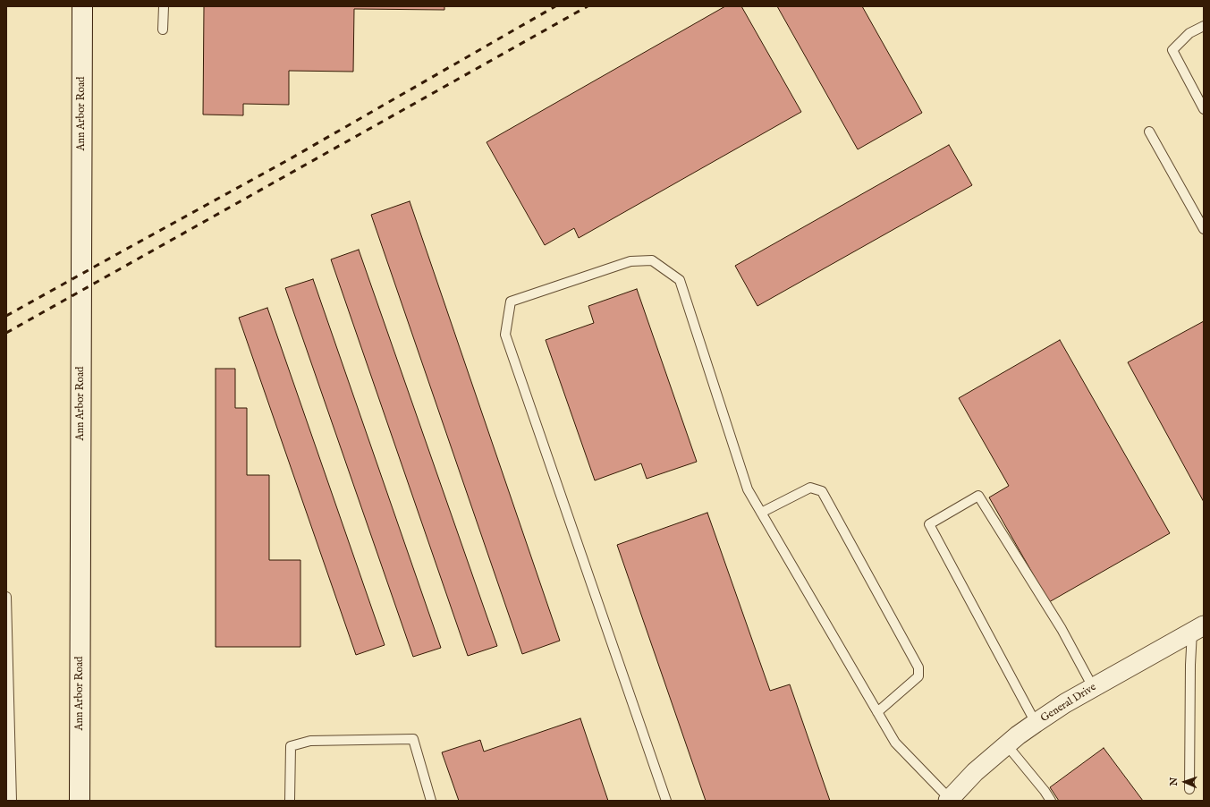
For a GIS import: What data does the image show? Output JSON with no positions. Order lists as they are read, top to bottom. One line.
{"streets":{"main road":["Ann Arbor Road"],"street":["General Drive"]},"north":"left"}
